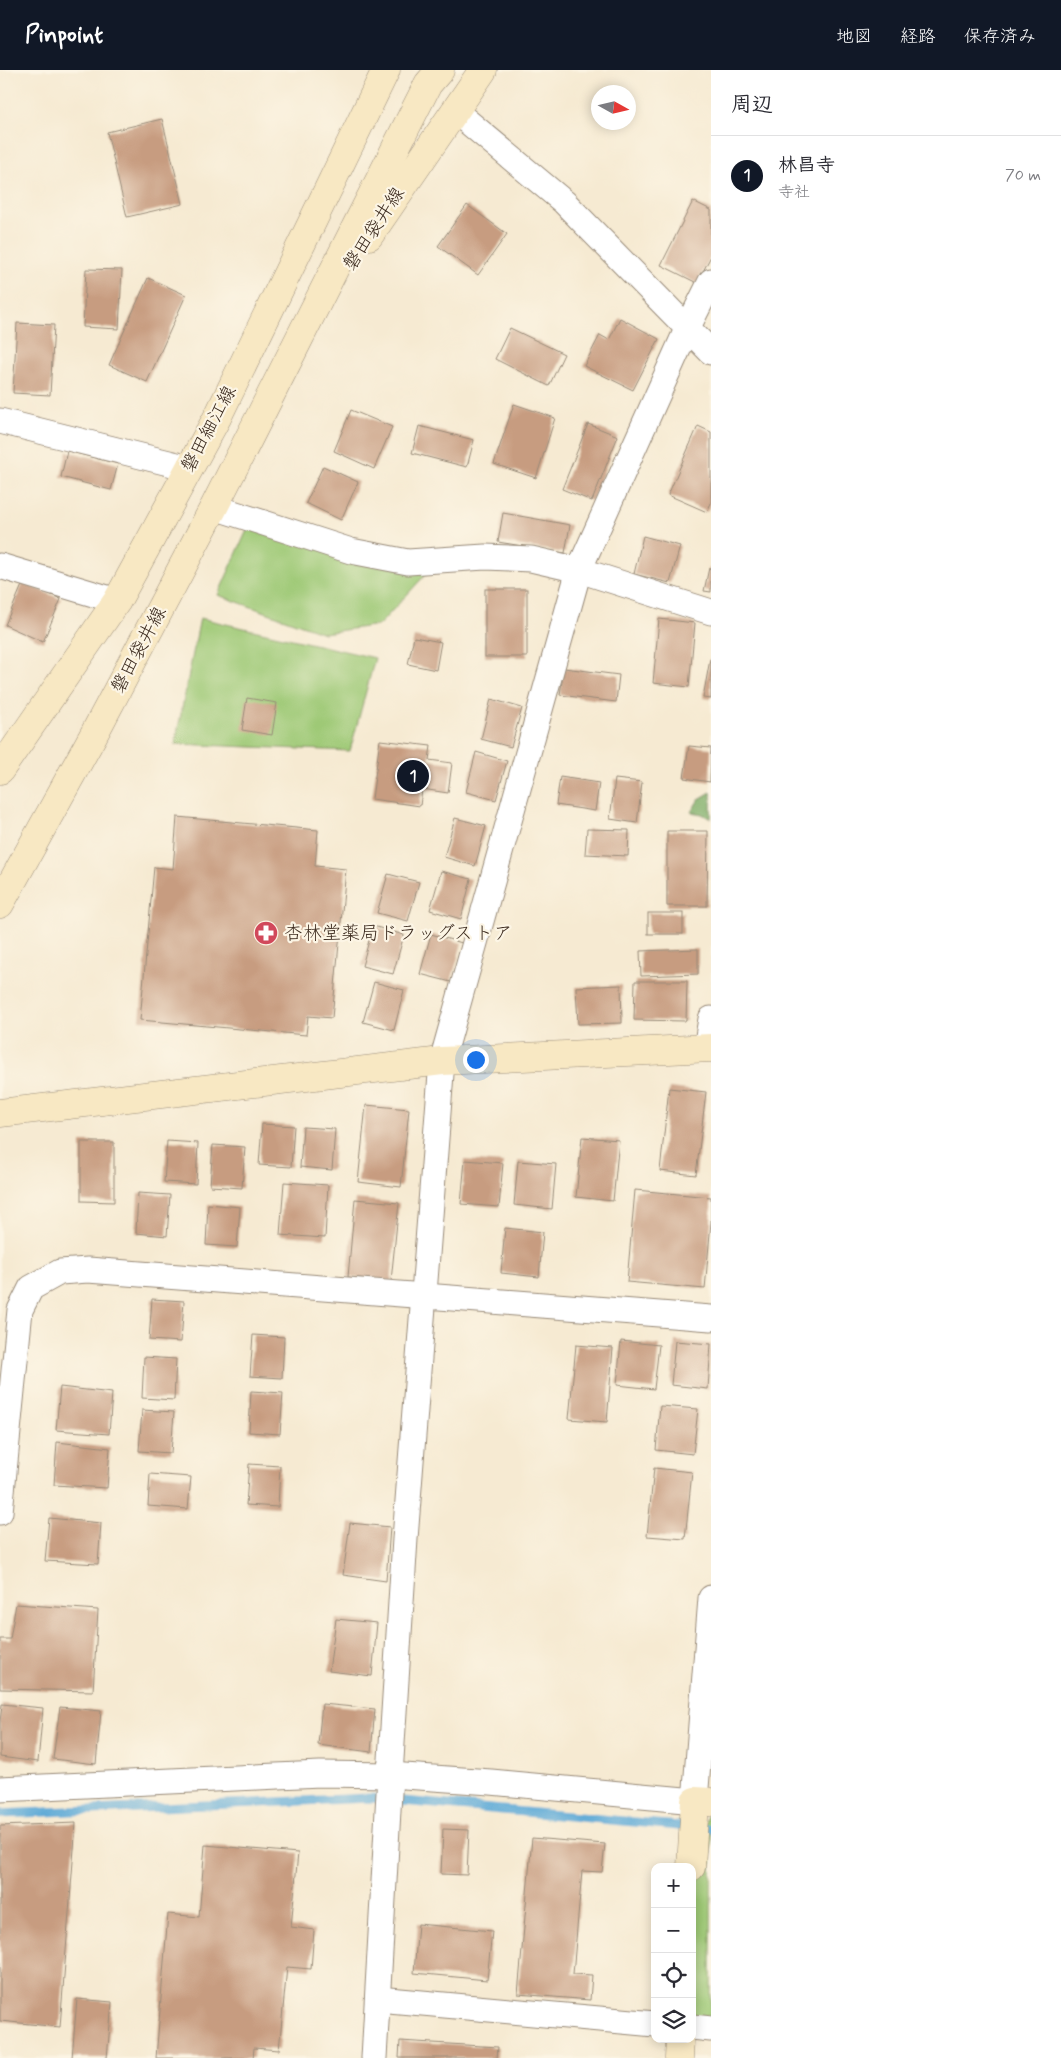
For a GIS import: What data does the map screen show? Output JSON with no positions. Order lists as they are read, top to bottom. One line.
{"streets":{"main road":["磐田袋井線","磐田細江線"]},"places":{"pharmacy":["杏林堂薬局ドラッグストア"]},"north":"right","page":{"header":"Pinpoint","nav":["地図","経路","保存済み"],"heading":"周辺","list":[{"mark":"1","name":"林昌寺","note":"寺社","value":"70 m"}],"pins":"1","map_buttons":["+","−"]}}
